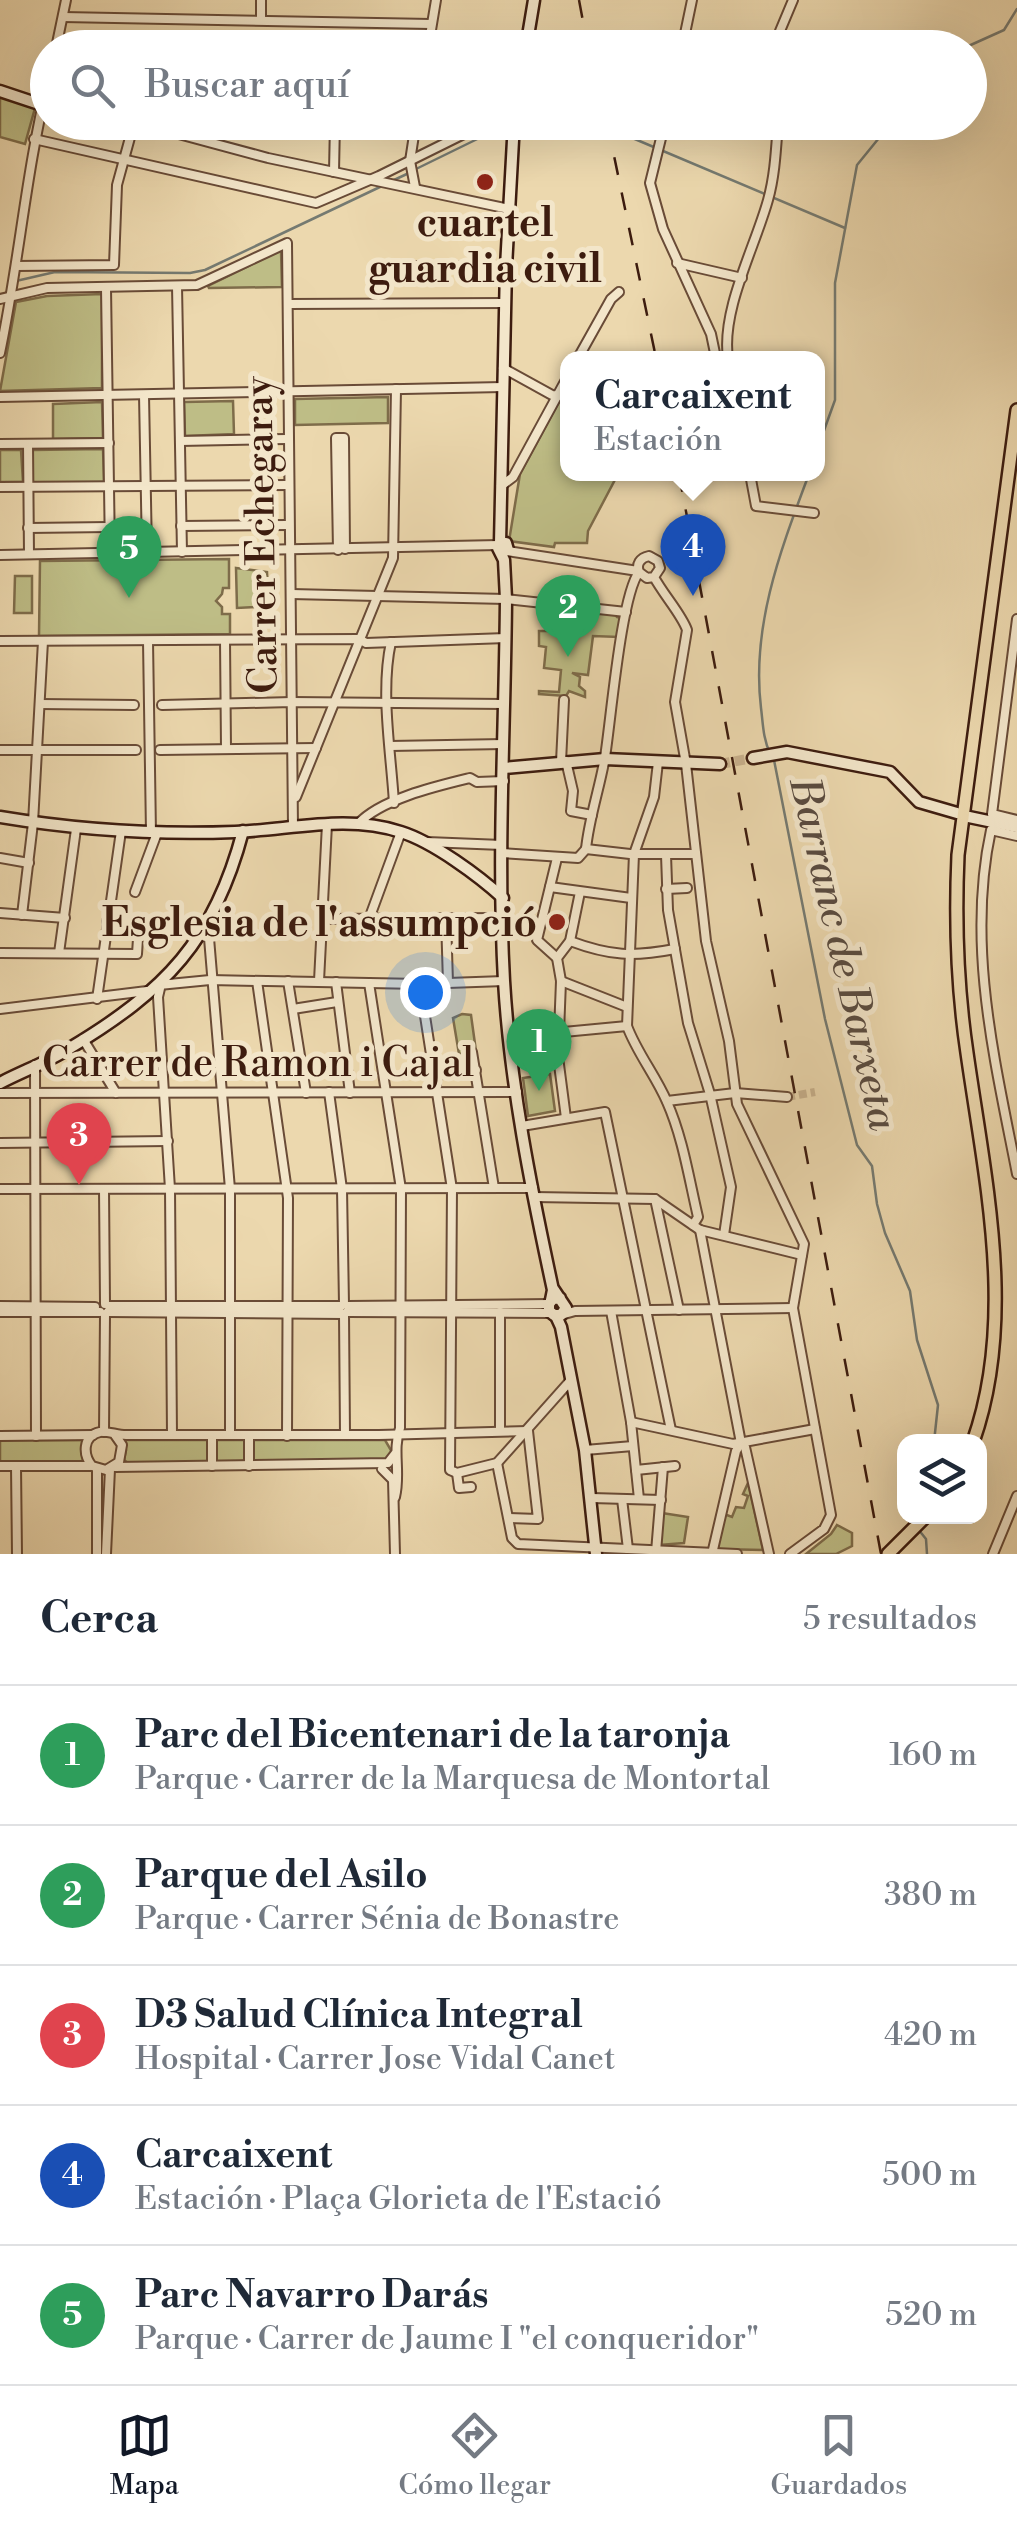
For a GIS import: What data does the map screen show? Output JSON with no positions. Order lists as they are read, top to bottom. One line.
{"streets":{"street":["Carrer Echegaray","Carrer de Ramon i Cajal"]},"water":["Barranc de Barxeta"],"places":["cuartel guardia civil","Esglesia de l'assumpció"],"page":{"search":"Buscar aquí","popup":["Carcaixent","Estación"],"pins":["4","5","2","1","3"],"heading":["Cerca","5 resultados"],"list":[{"mark":"1","name":"Parc del Bicentenari de la taronja","note":"Parque · Carrer de la Marquesa de Montortal","value":"160 m"},{"mark":"2","name":"Parque del Asilo","note":"Parque · Carrer Sénia de Bonastre","value":"380 m"},{"mark":"3","name":"D3 Salud Clínica Integral","note":"Hospital · Carrer Jose Vidal Canet","value":"420 m"},{"mark":"4","name":"Carcaixent","note":"Estación · Plaça Glorieta de l'Estació","value":"500 m"},{"mark":"5","name":"Parc Navarro Darás","note":"Parque · Carrer de Jaume I \"el conqueridor\"","value":"520 m"}],"nav":["Mapa","Cómo llegar","Guardados"]}}
